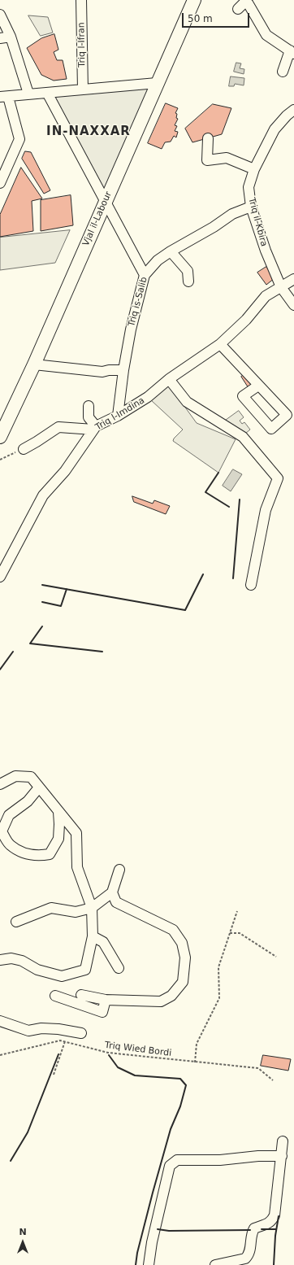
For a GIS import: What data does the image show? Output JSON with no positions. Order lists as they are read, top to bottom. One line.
{"streets":{"main road":["Vjal il-Labour"],"street":["Triq l-Ifran","Triq il-Kbira","Triq is-Salib","Triq l-Imdina"],"path":["Triq Wied Bordi"]},"crossings":[["Triq il-Kbira","Triq is-Salib"],["Triq il-Kbira","Triq l-Imdina"],["Triq is-Salib","Triq l-Imdina"]],"districts":["IN-NAXXAR"],"scale_bar":"50 m","north":"top"}
